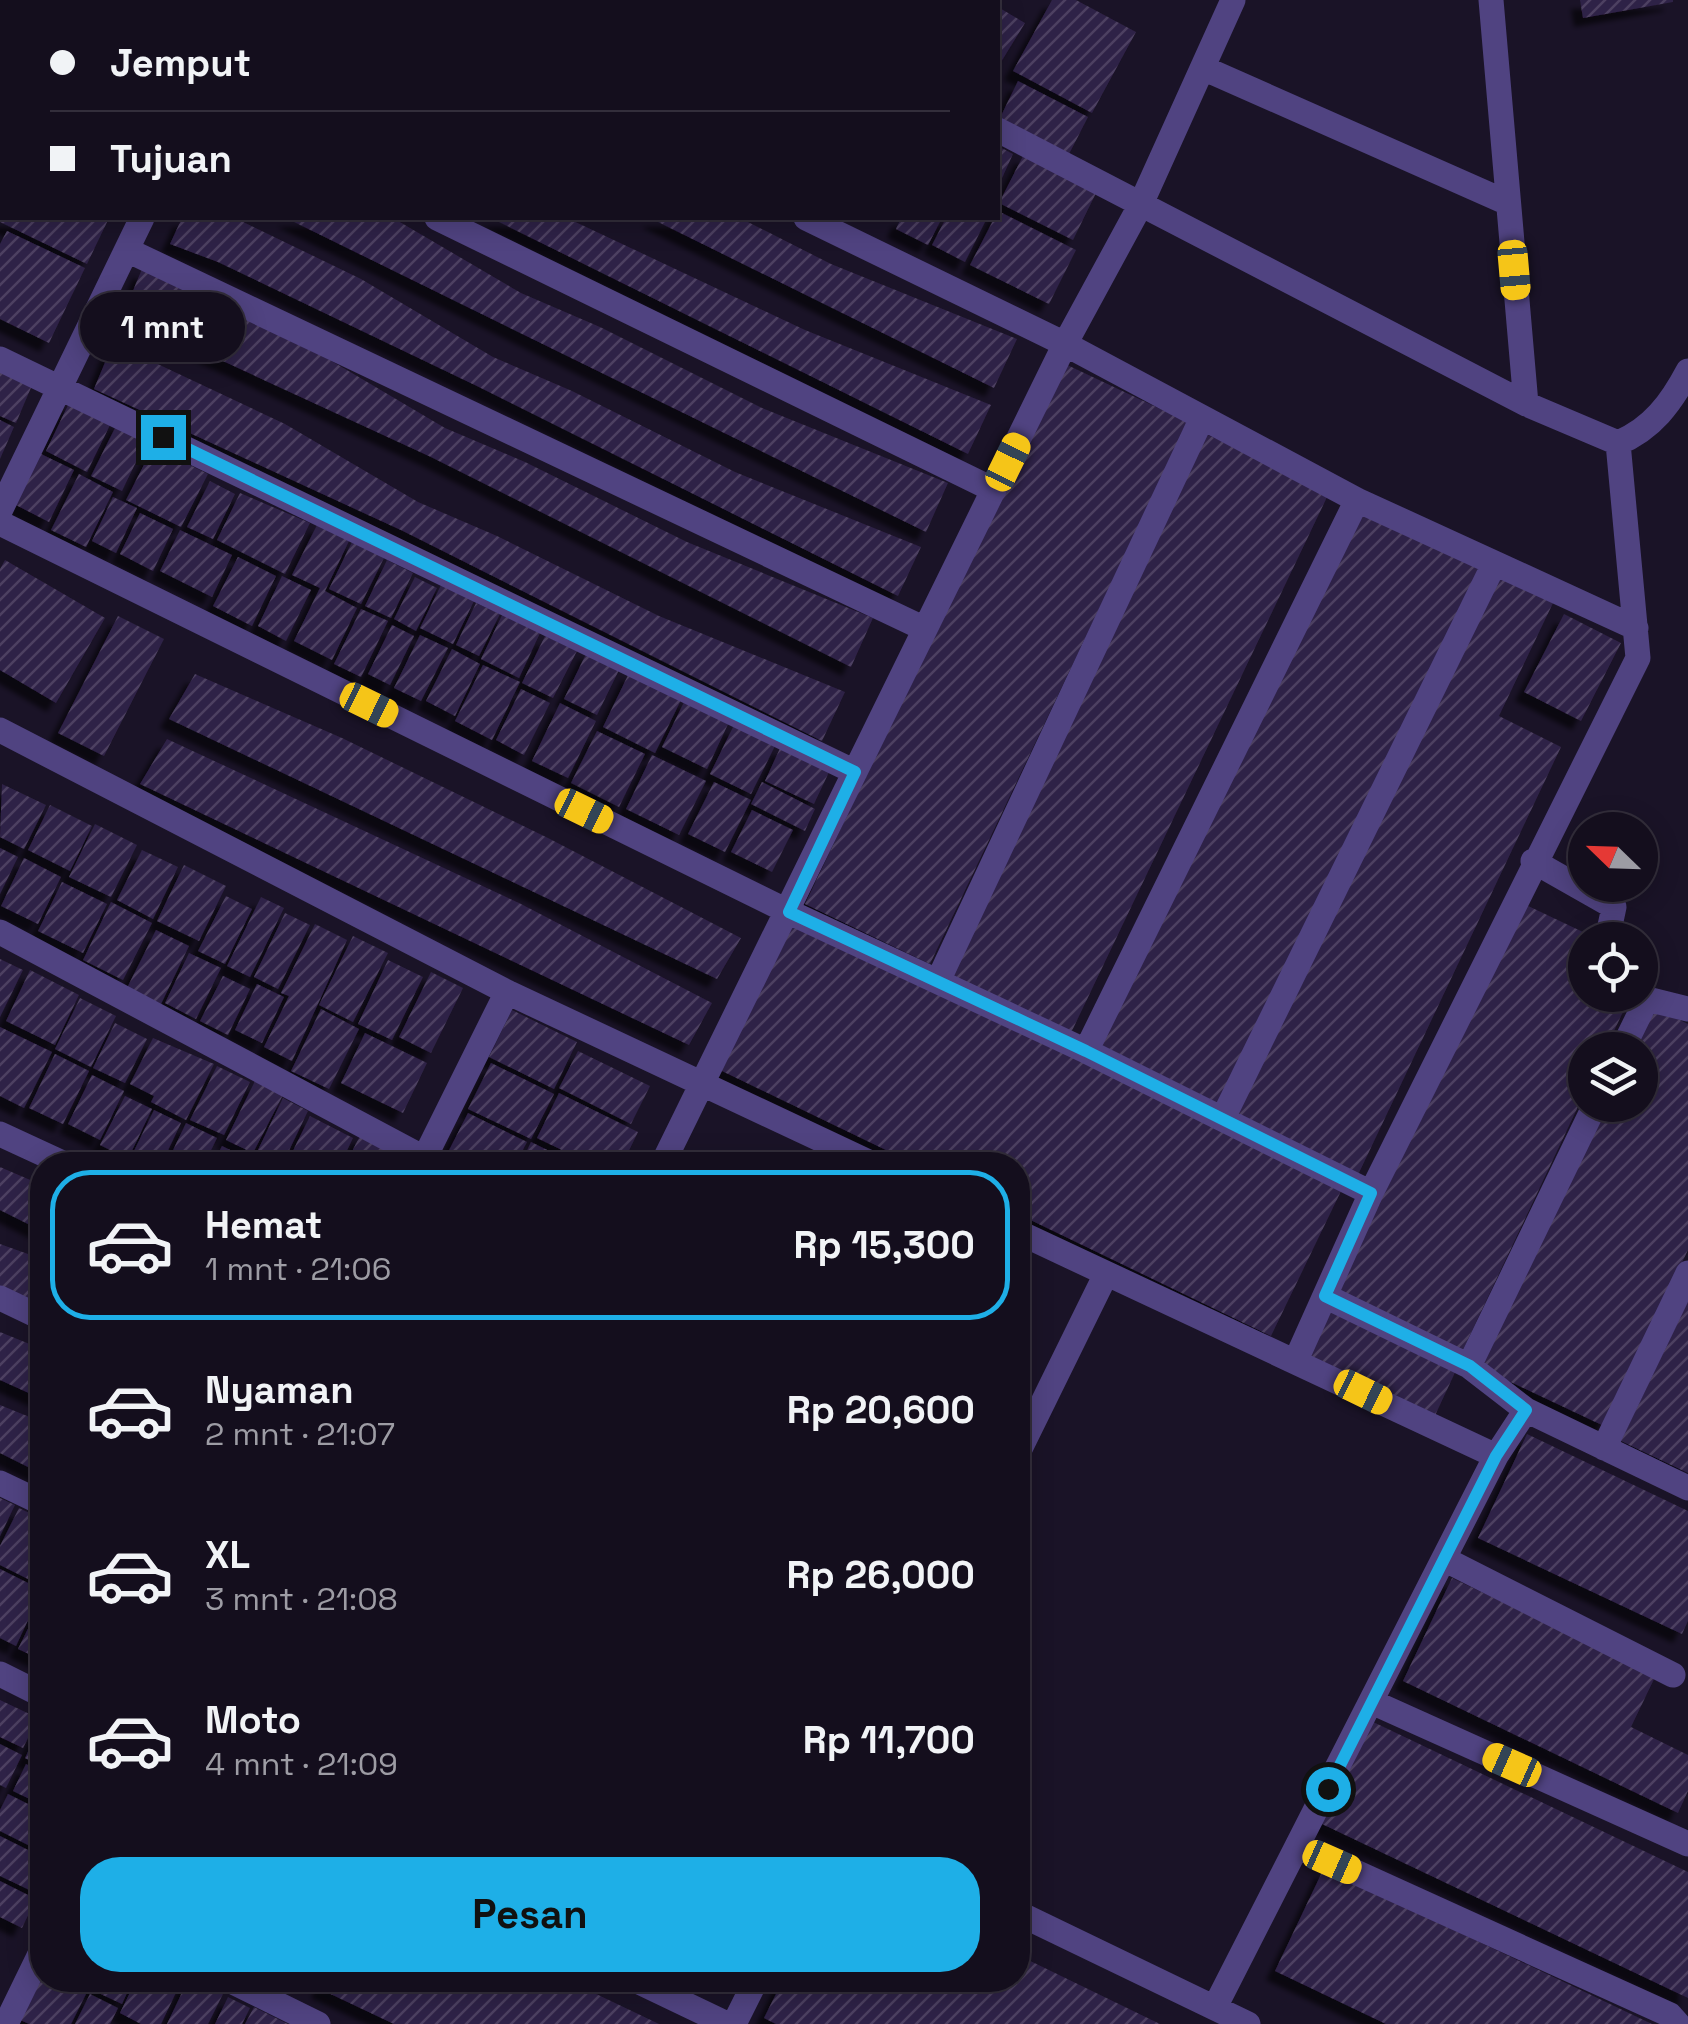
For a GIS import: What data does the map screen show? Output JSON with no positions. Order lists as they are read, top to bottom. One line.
{"north":"top left","page":{"banner":["Jemput","Tujuan"],"bubble":"1 mnt","list":[{"name":"Hemat","note":"1 mnt · 21:06","value":"Rp 15,300"},{"name":"Nyaman","note":"2 mnt · 21:07","value":"Rp 20,600"},{"name":"XL","note":"3 mnt · 21:08","value":"Rp 26,000"},{"name":"Moto","note":"4 mnt · 21:09","value":"Rp 11,700"}],"buttons":"Pesan"}}
